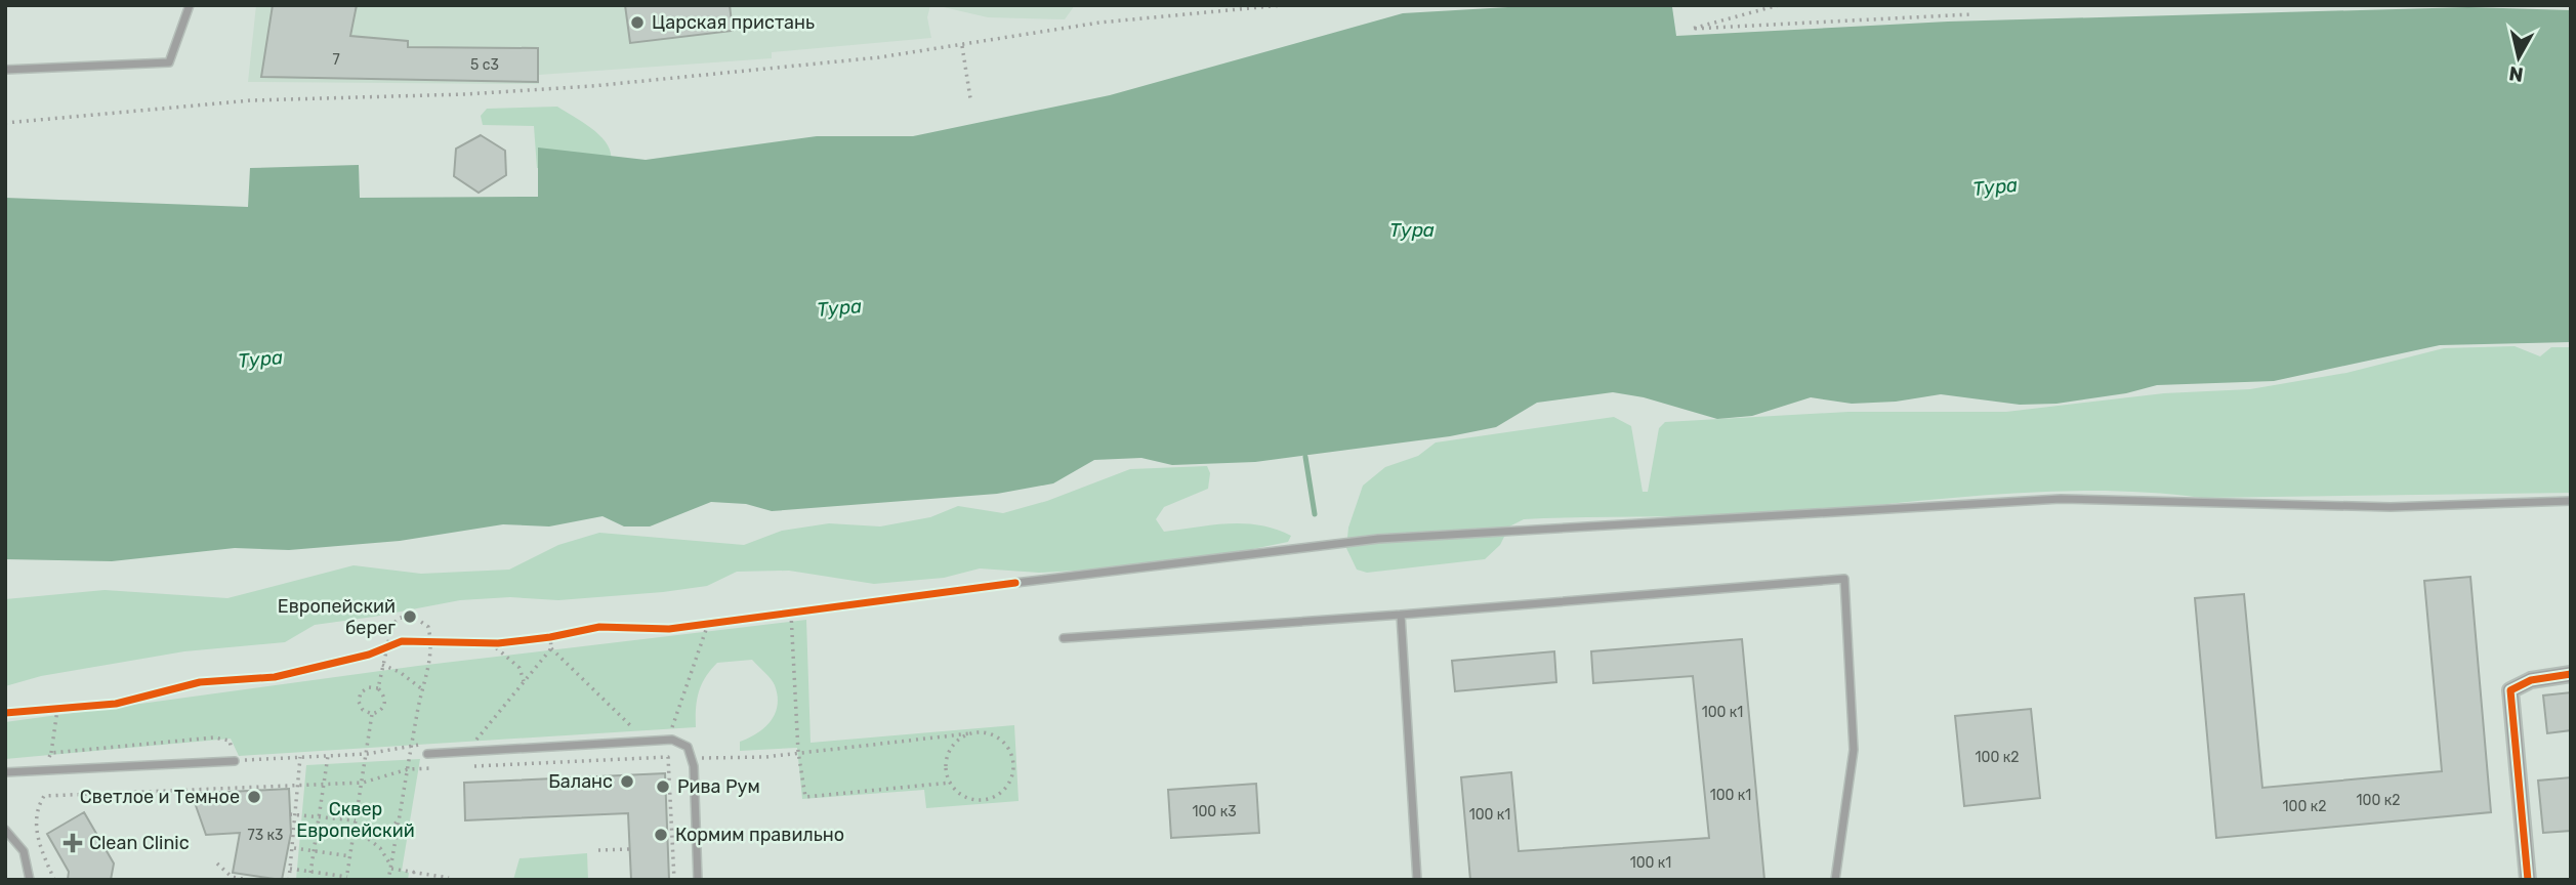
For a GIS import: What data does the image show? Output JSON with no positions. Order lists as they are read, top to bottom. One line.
{"water":["Тура"],"parks":["Сквер Европейский"],"places":{"other":["Царская пристань","Европейский берег","Баланс","Рива Рум","Светлое и Темное","Кормим правильно"],"health":["Clean Clinic"]},"house_numbers":["7","5 с3","100 к1","100 к2","100 к1","100 к2","100 к2","100 к3","100 к1","73 к3","100 к1"],"north":"bottom"}
